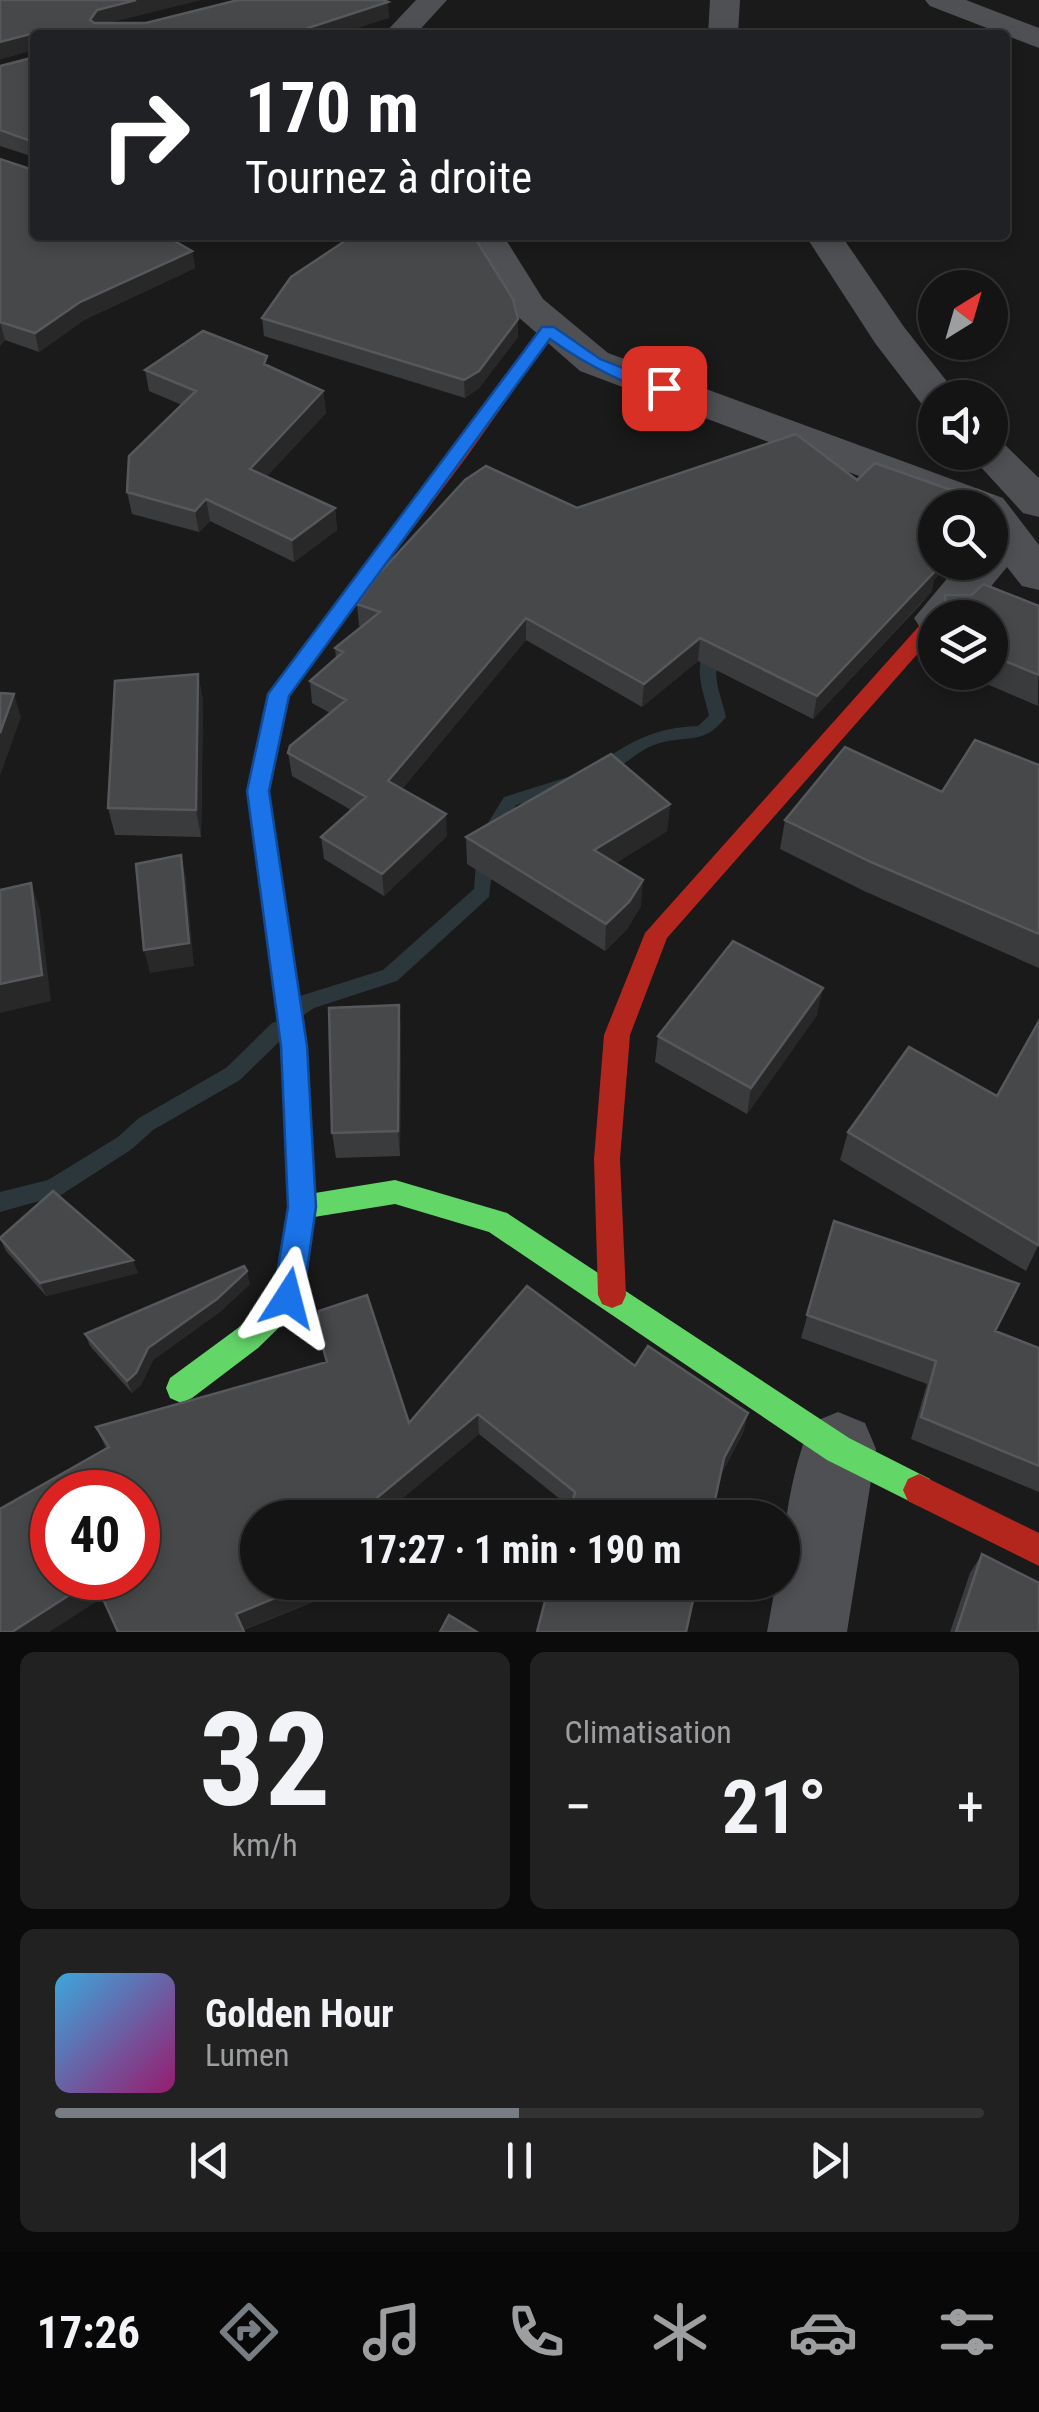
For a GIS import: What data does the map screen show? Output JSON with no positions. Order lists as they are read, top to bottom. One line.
{"north":"top right","page":{"turn":["170 m","Tournez à droite"],"limit":"40","trip":"17:27 · 1 min · 190 m","tile":[["32","km/h"],"Climatisation"],"heat":["−","21°","+"],"song":["Golden Hour","Lumen"],"tabs":"17:26"}}
